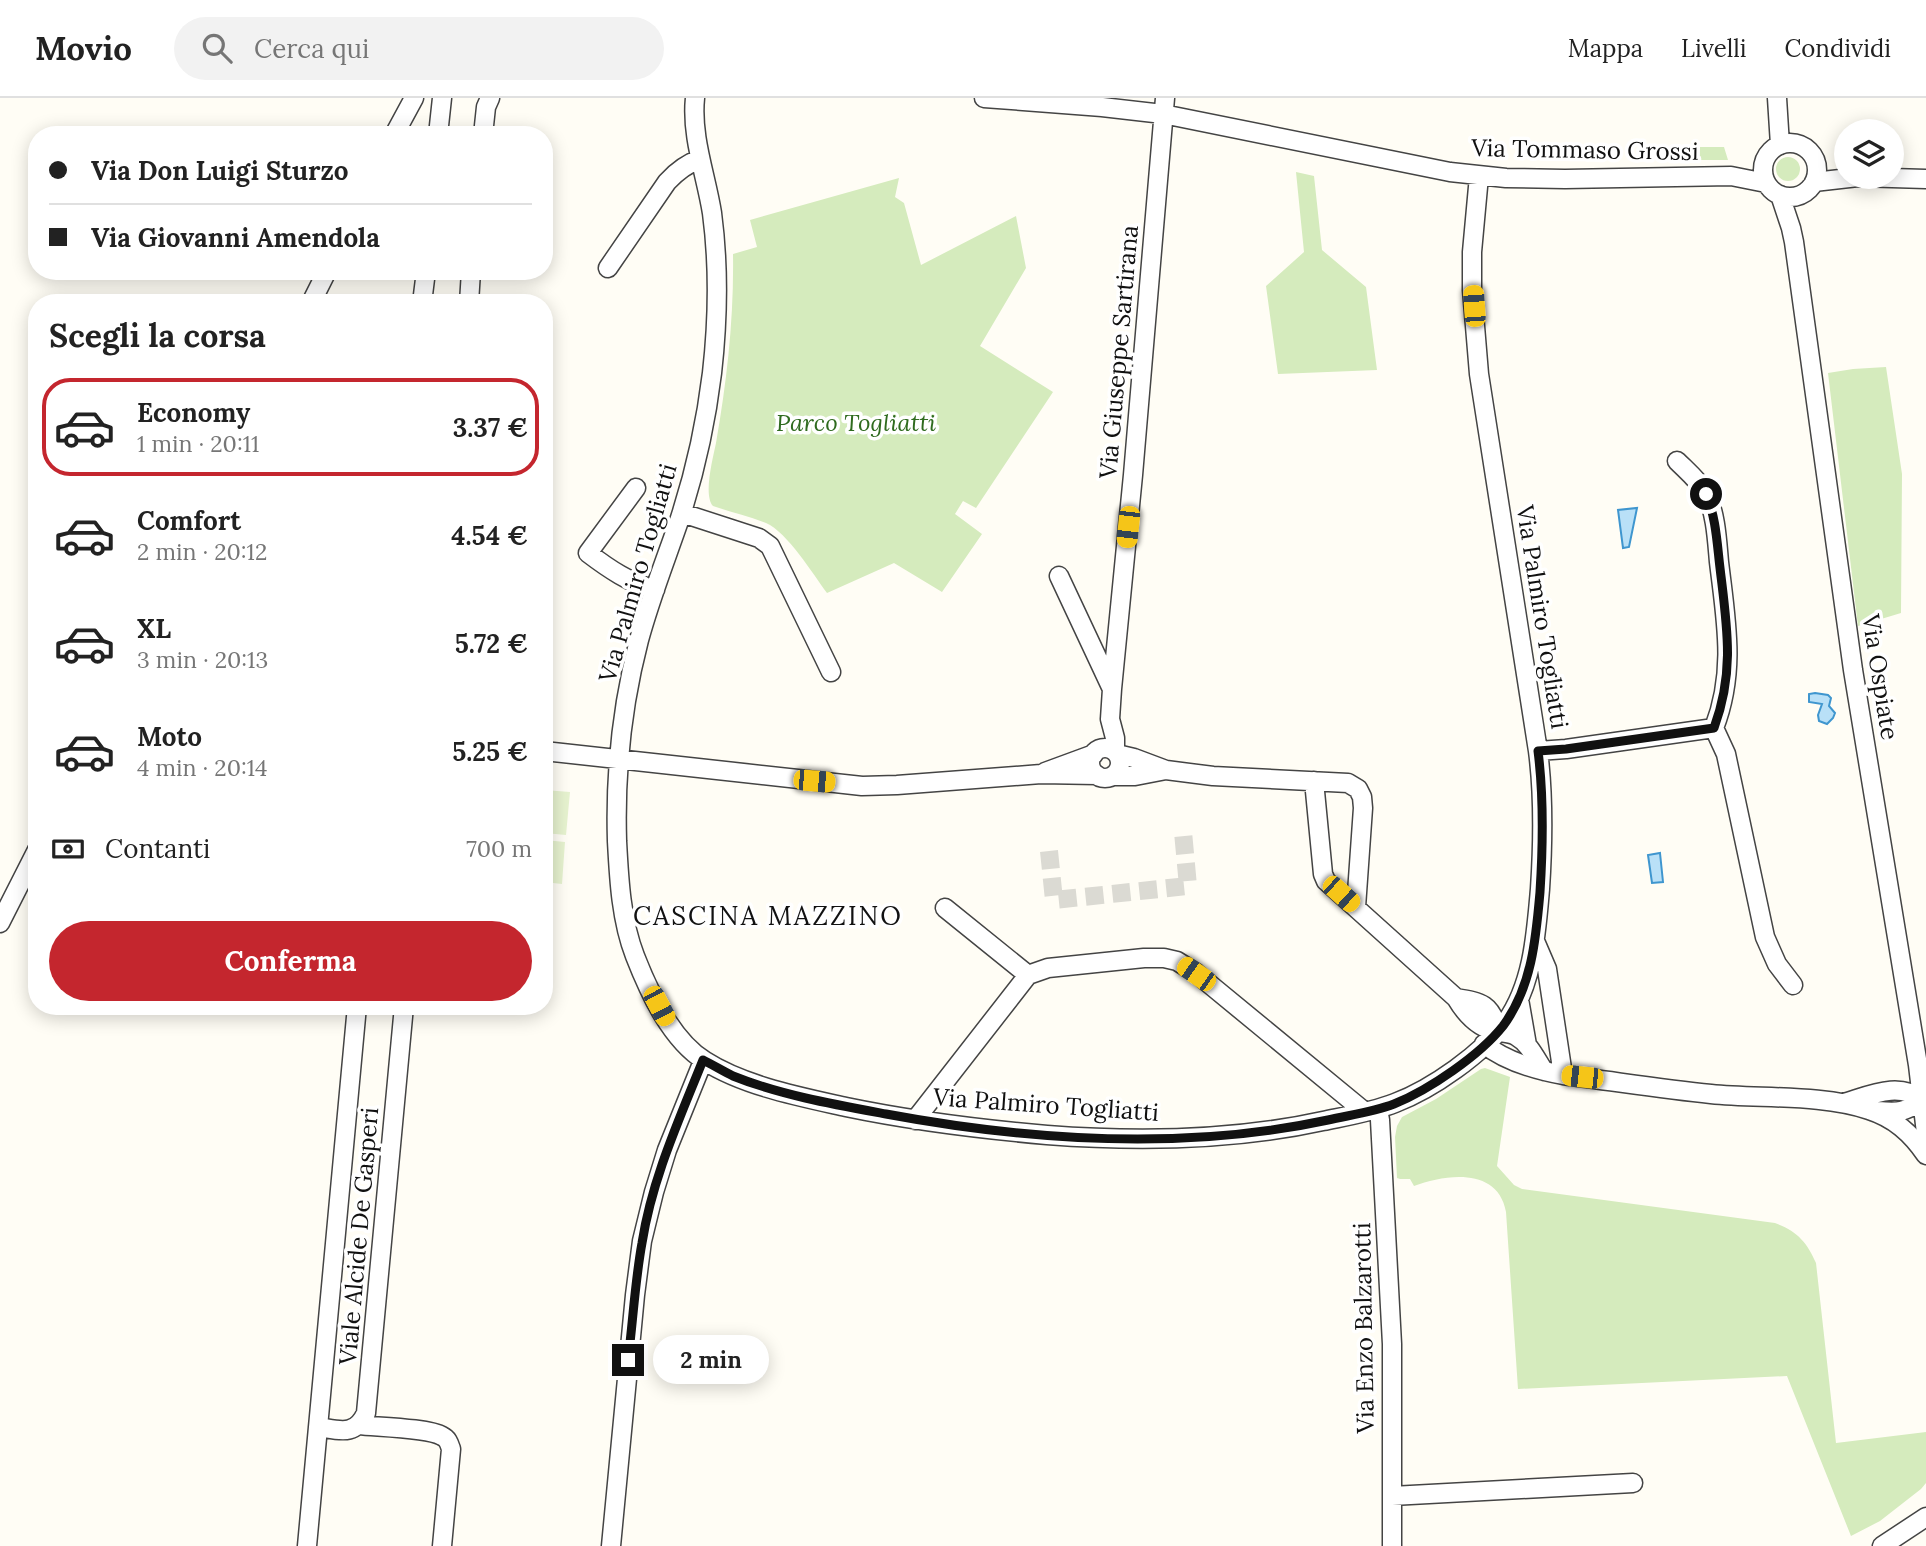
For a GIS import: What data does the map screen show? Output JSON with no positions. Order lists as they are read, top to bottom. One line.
{"streets":{"street":["Via Tommaso Grossi","Via Giuseppe Sartirana","Via Palmiro Togliatti","Via Ospiate","Viale Alcide De Gasperi","Via Enzo Balzarotti"]},"crossings":[["Via Tommaso Grossi","Via Giuseppe Sartirana"],["Via Tommaso Grossi","Via Palmiro Togliatti"],["Via Tommaso Grossi","Via Ospiate"],["Via Palmiro Togliatti","Via Enzo Balzarotti"]],"districts":["CASCINA MAZZINO"],"parks":["Parco Togliatti"],"page":{"header":"Movio","search":"Cerca qui","nav":["Mappa","Livelli","Condividi"],"banner":["Via Don Luigi Sturzo","Via Giovanni Amendola"],"heading":"Scegli la corsa","list":[{"name":"Economy","note":"1 min · 20:11","value":"3.37 €"},{"name":"Comfort","note":"2 min · 20:12","value":"4.54 €"},{"name":"XL","note":"3 min · 20:13","value":"5.72 €"},{"name":"Moto","note":"4 min · 20:14","value":"5.25 €"}],"pay":["Contanti","700 m"],"buttons":"Conferma","bubble":"2 min"}}
